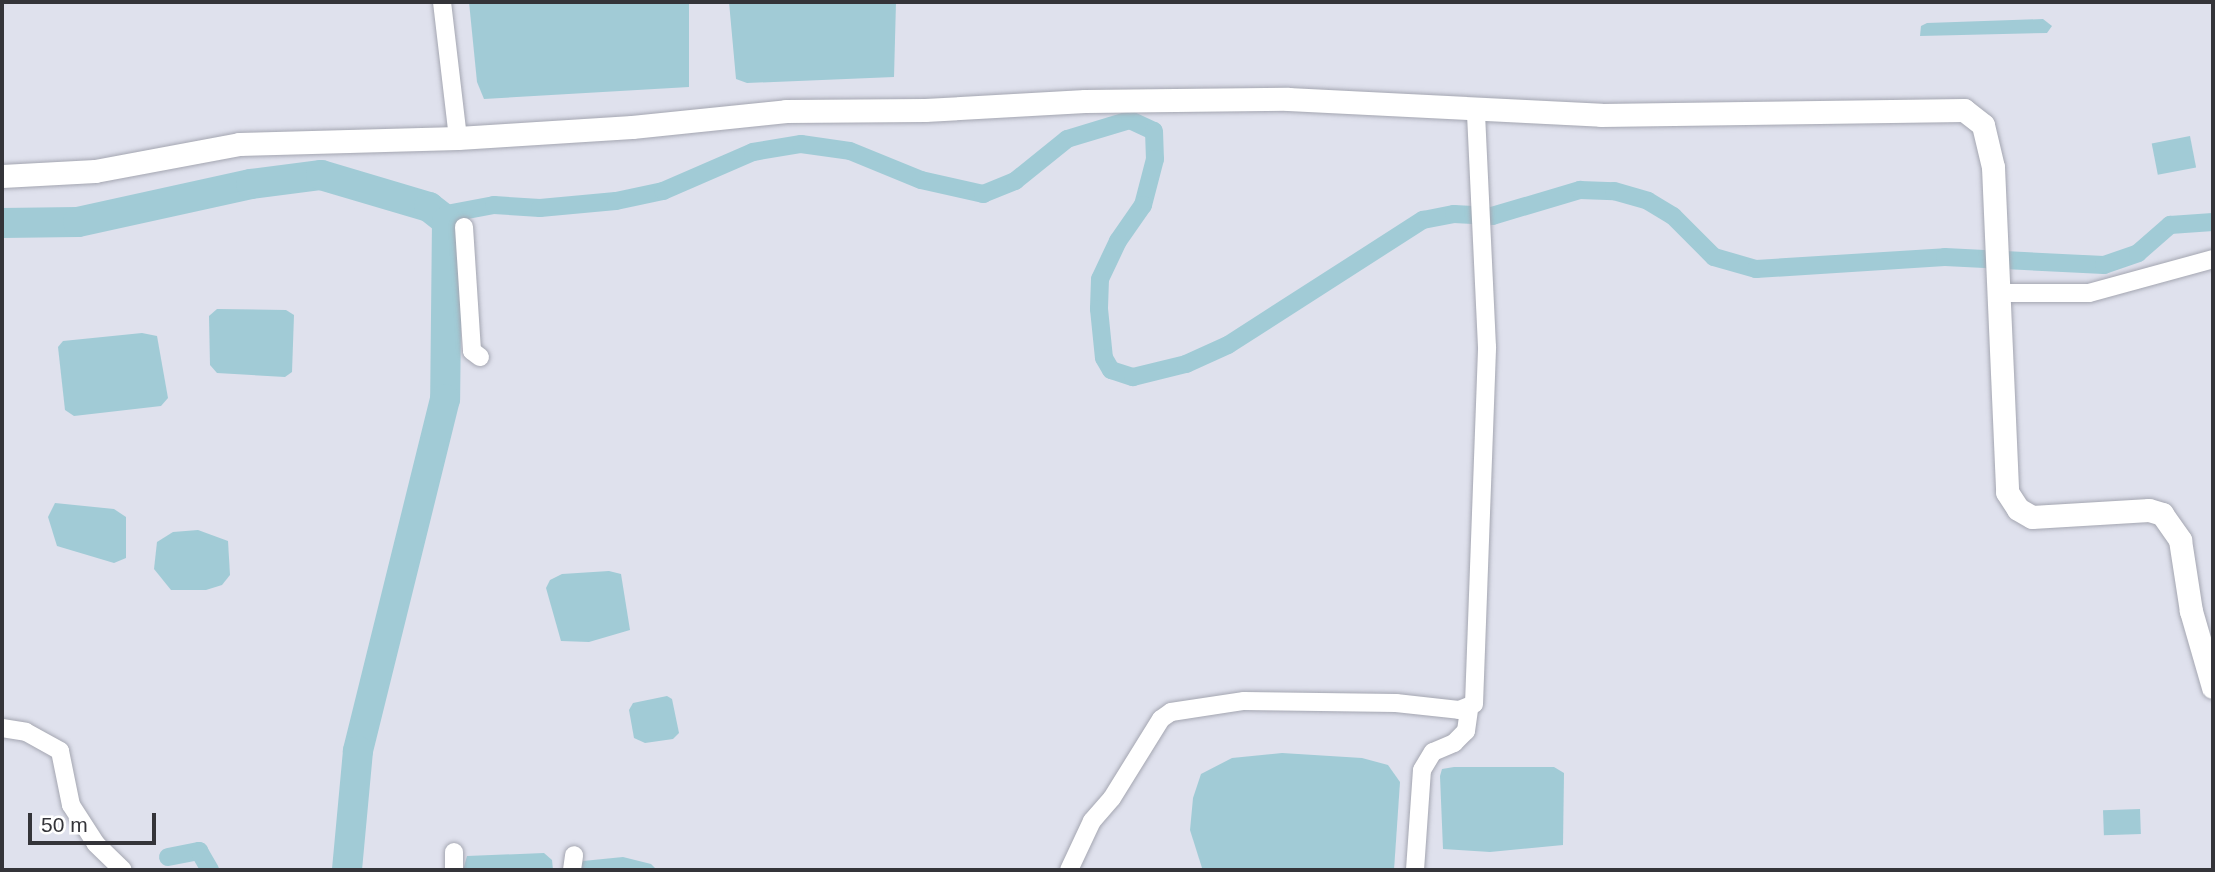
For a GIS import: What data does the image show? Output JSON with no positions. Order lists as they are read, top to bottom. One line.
{"scale_bar":"50 m"}
